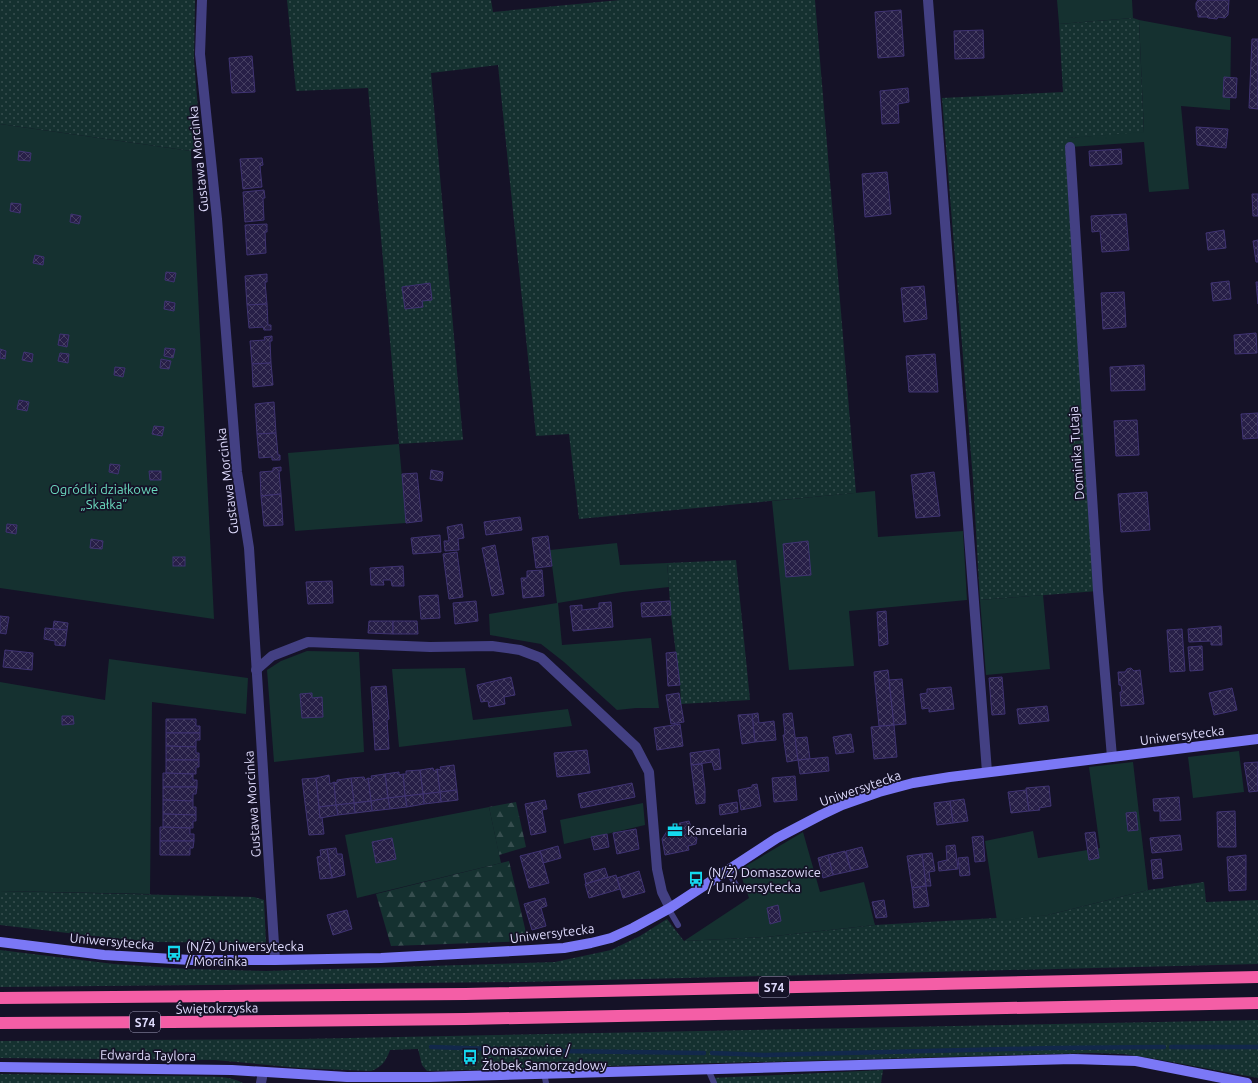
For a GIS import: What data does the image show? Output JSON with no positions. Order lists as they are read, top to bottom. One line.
{"streets":{"highway":["S74","Świętokrzyska"],"street":["Gustawa Morcinka","Dominika Tutaja","Uniwersytecka","Edwarda Taylora"]},"crossings":[["Gustawa Morcinka","Uniwersytecka"],["Dominika Tutaja","Uniwersytecka"]],"parks":["Ogródki działkowe „Skałka”"],"places":{"office":["Kancelaria"],"bus stop":["(N/Ż) Domaszowice / Uniwersytecka","(N/Ż) Uniwersytecka / Morcinka","Domaszowice / Żłobek Samorządowy"]}}
